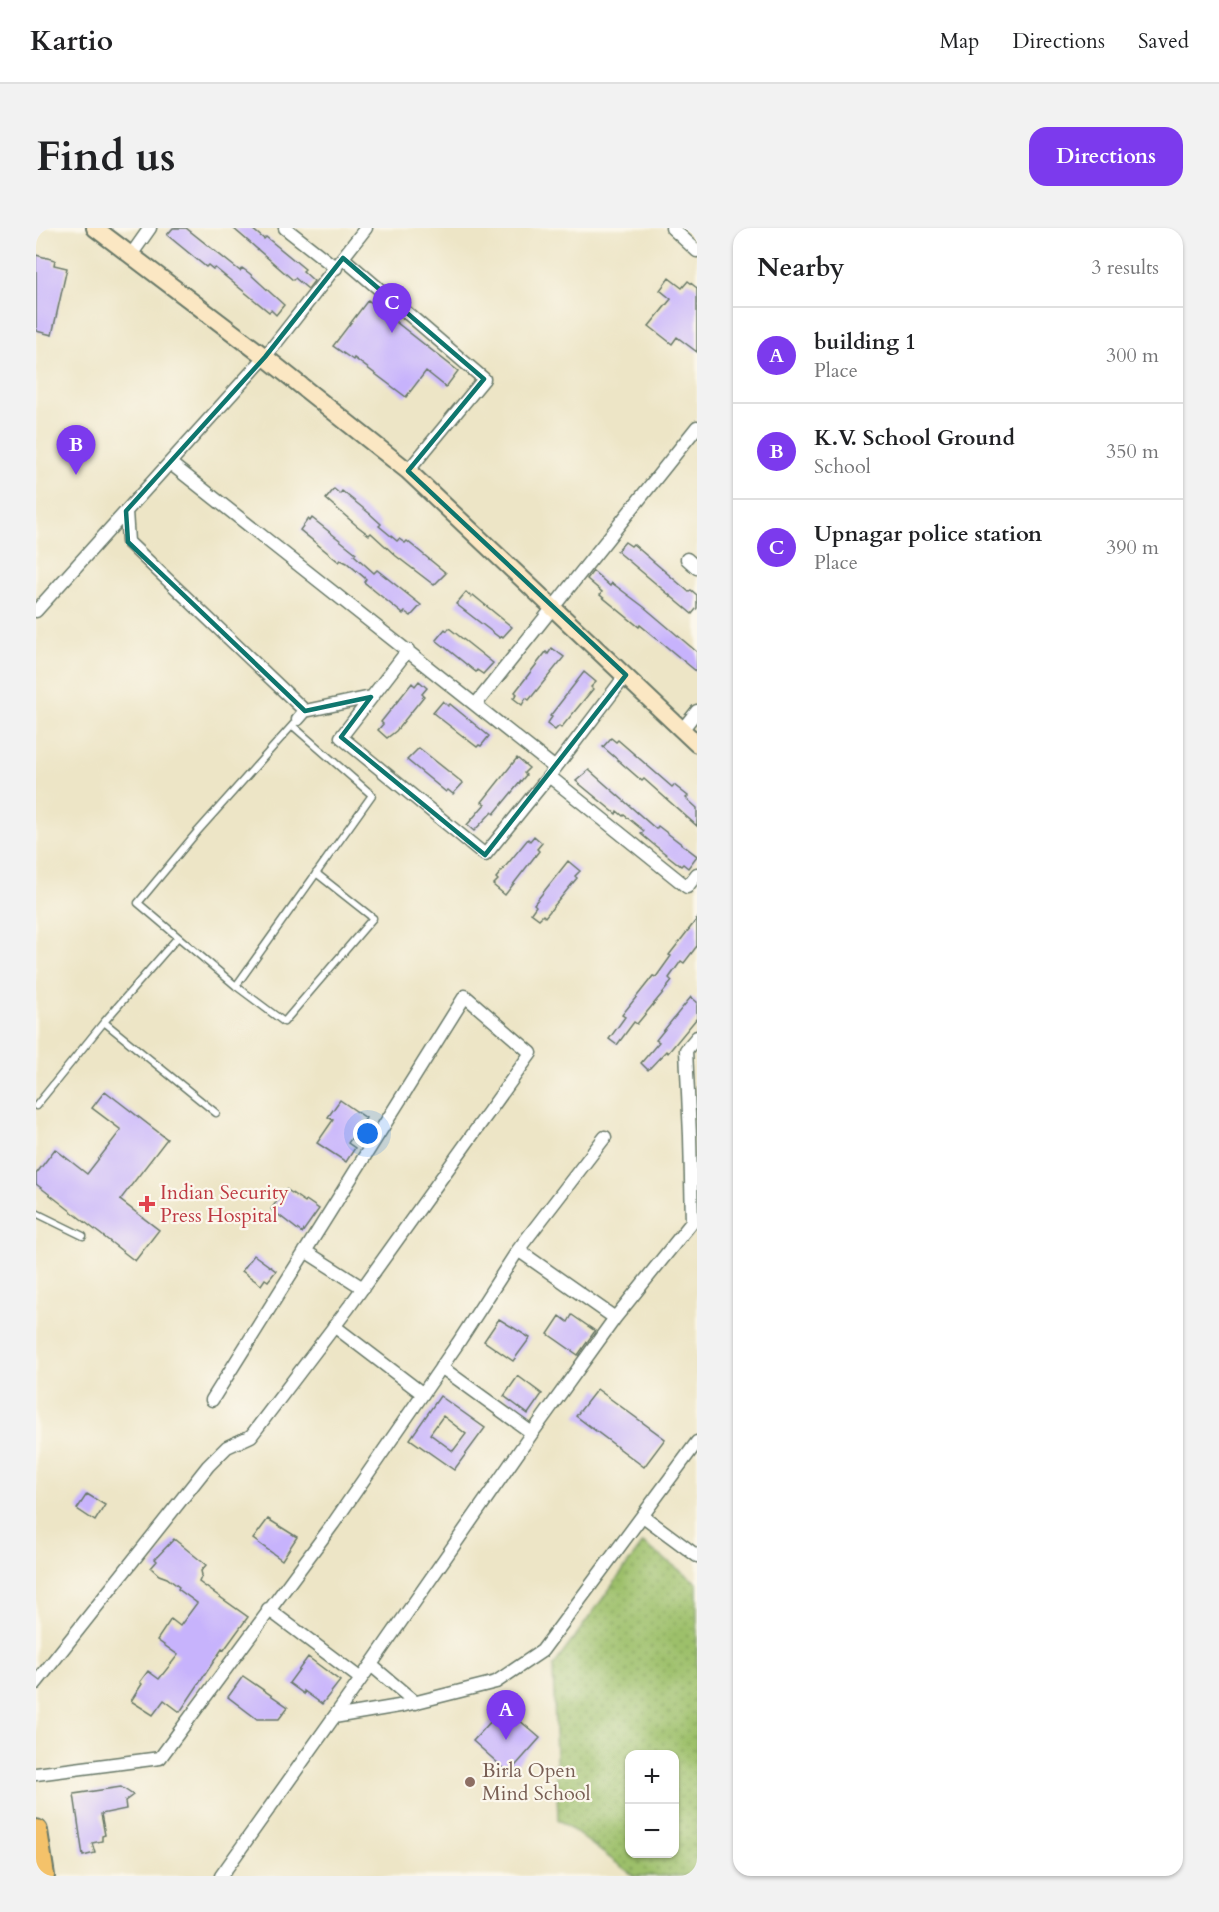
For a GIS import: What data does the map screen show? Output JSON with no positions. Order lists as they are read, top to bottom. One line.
{"places":{"health":["Indian Security Press Hospital"],"other":["Birla Open Mind School"]},"page":{"header":"Kartio","nav":["Map","Directions","Saved"],"buttons":"Directions","title":"Find us","heading":["Nearby","3 results"],"pins":["C","B","A"],"list":[{"mark":"A","name":"building 1","note":"Place","value":"300 m"},{"mark":"B","name":"K.V. School Ground","note":"School","value":"350 m"},{"mark":"C","name":"Upnagar police station","note":"Place","value":"390 m"}],"map_buttons":["+","−"]}}
